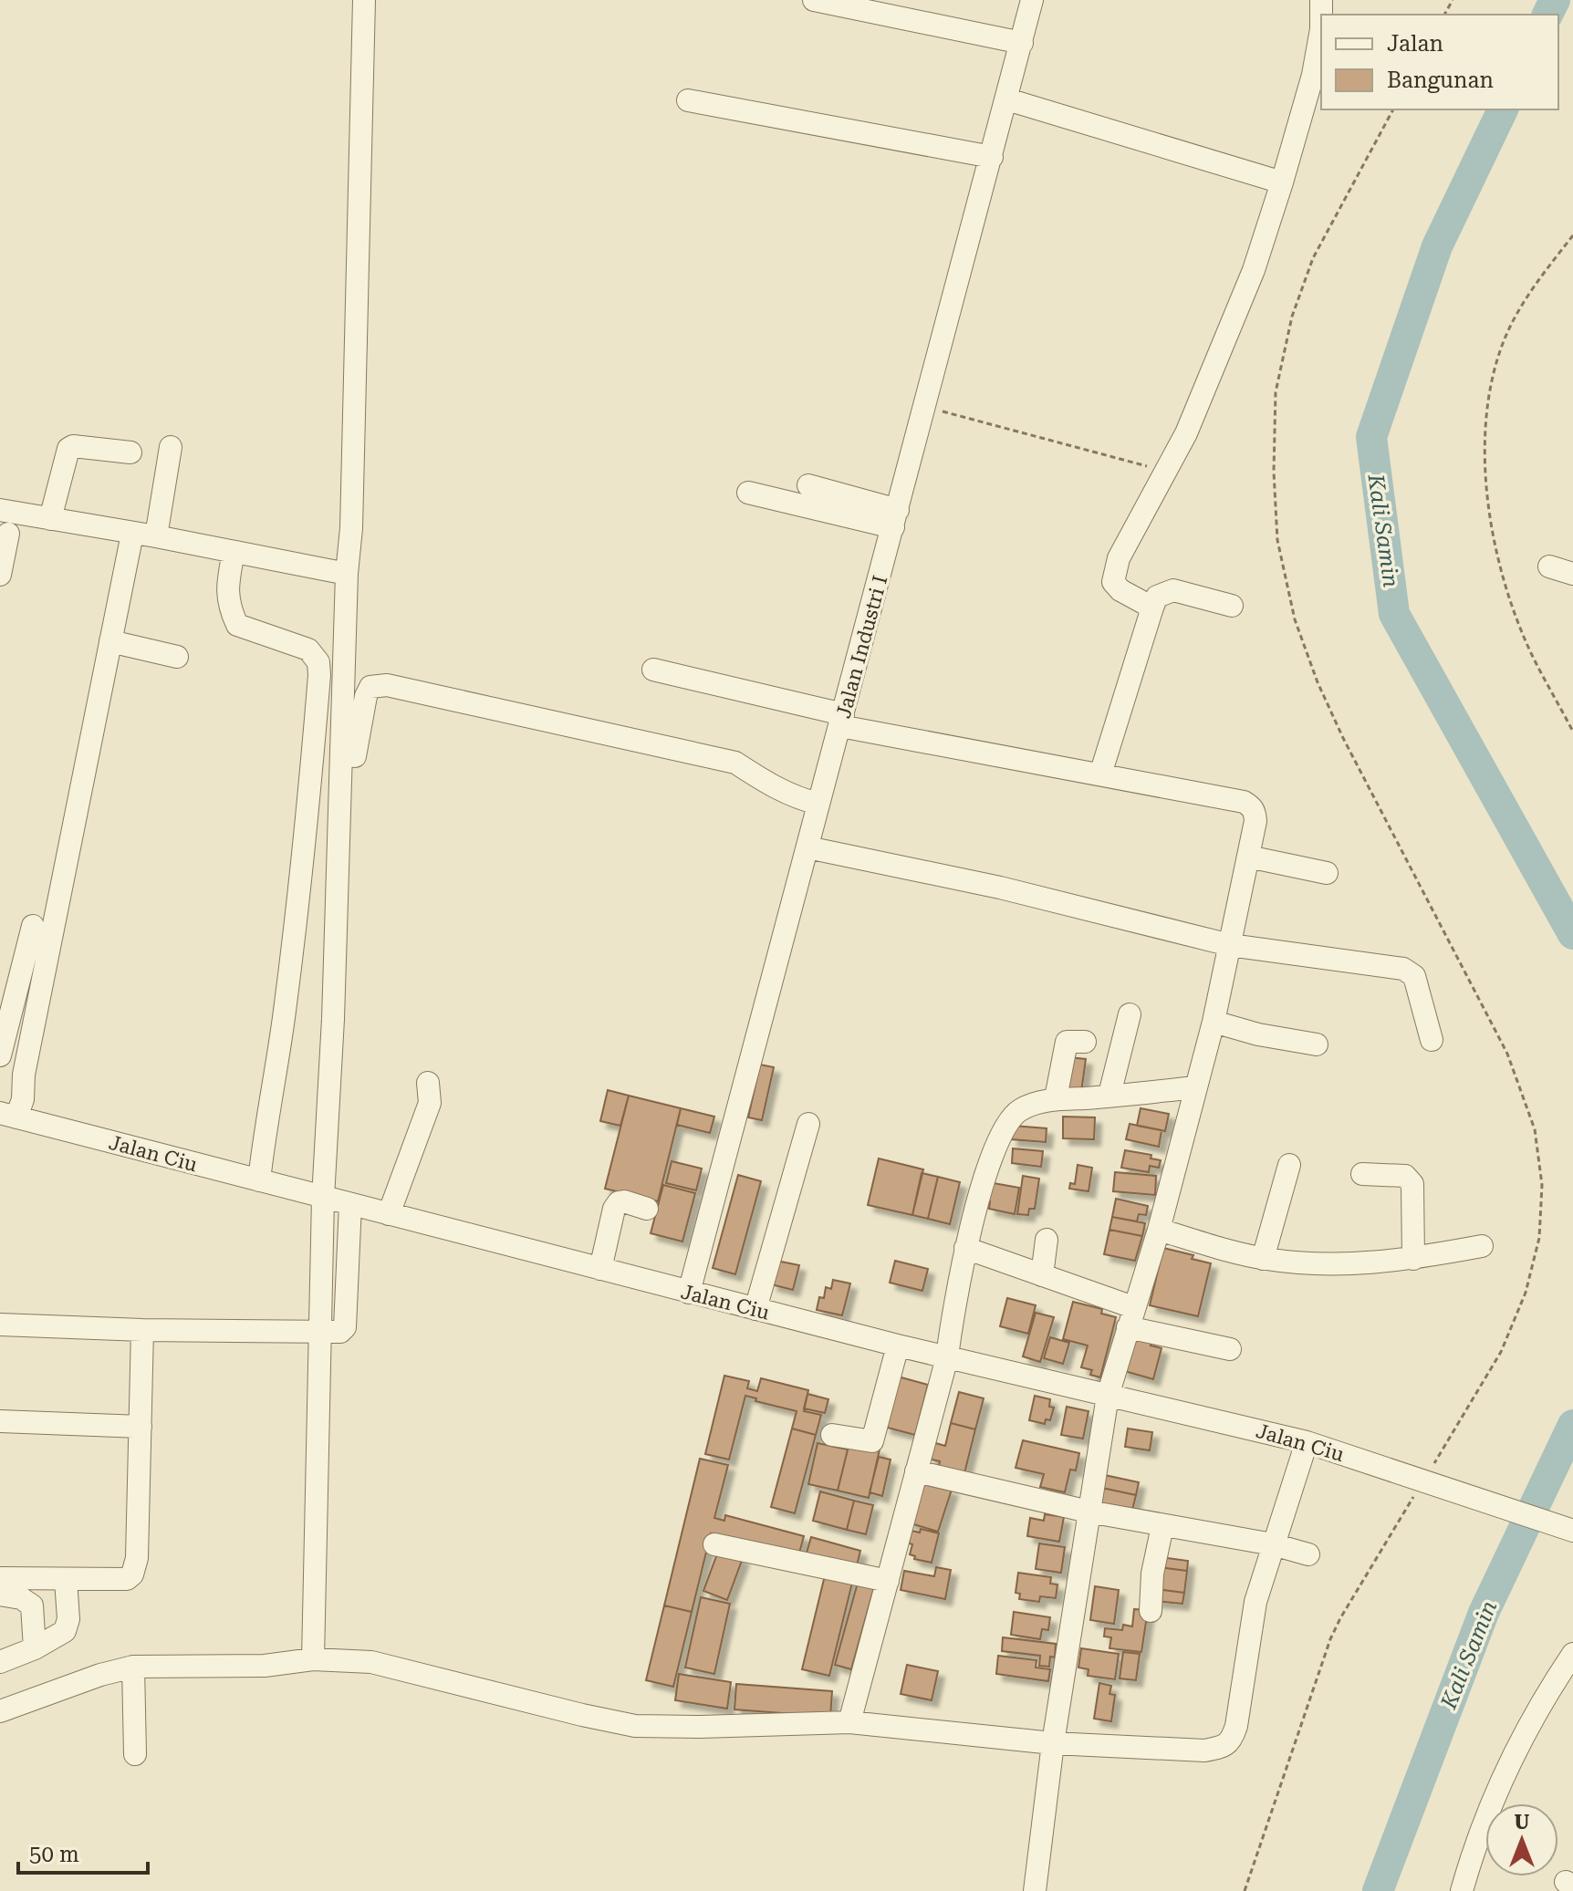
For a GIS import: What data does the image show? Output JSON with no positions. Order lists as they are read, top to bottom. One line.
{"streets":{"street":["Jalan Industri I","Jalan Ciu"]},"crossings":[["Jalan Industri I","Jalan Ciu"]],"water":["Kali Samin"],"legend":["Jalan","Bangunan"],"scale_bar":"50 m","north":"top"}
